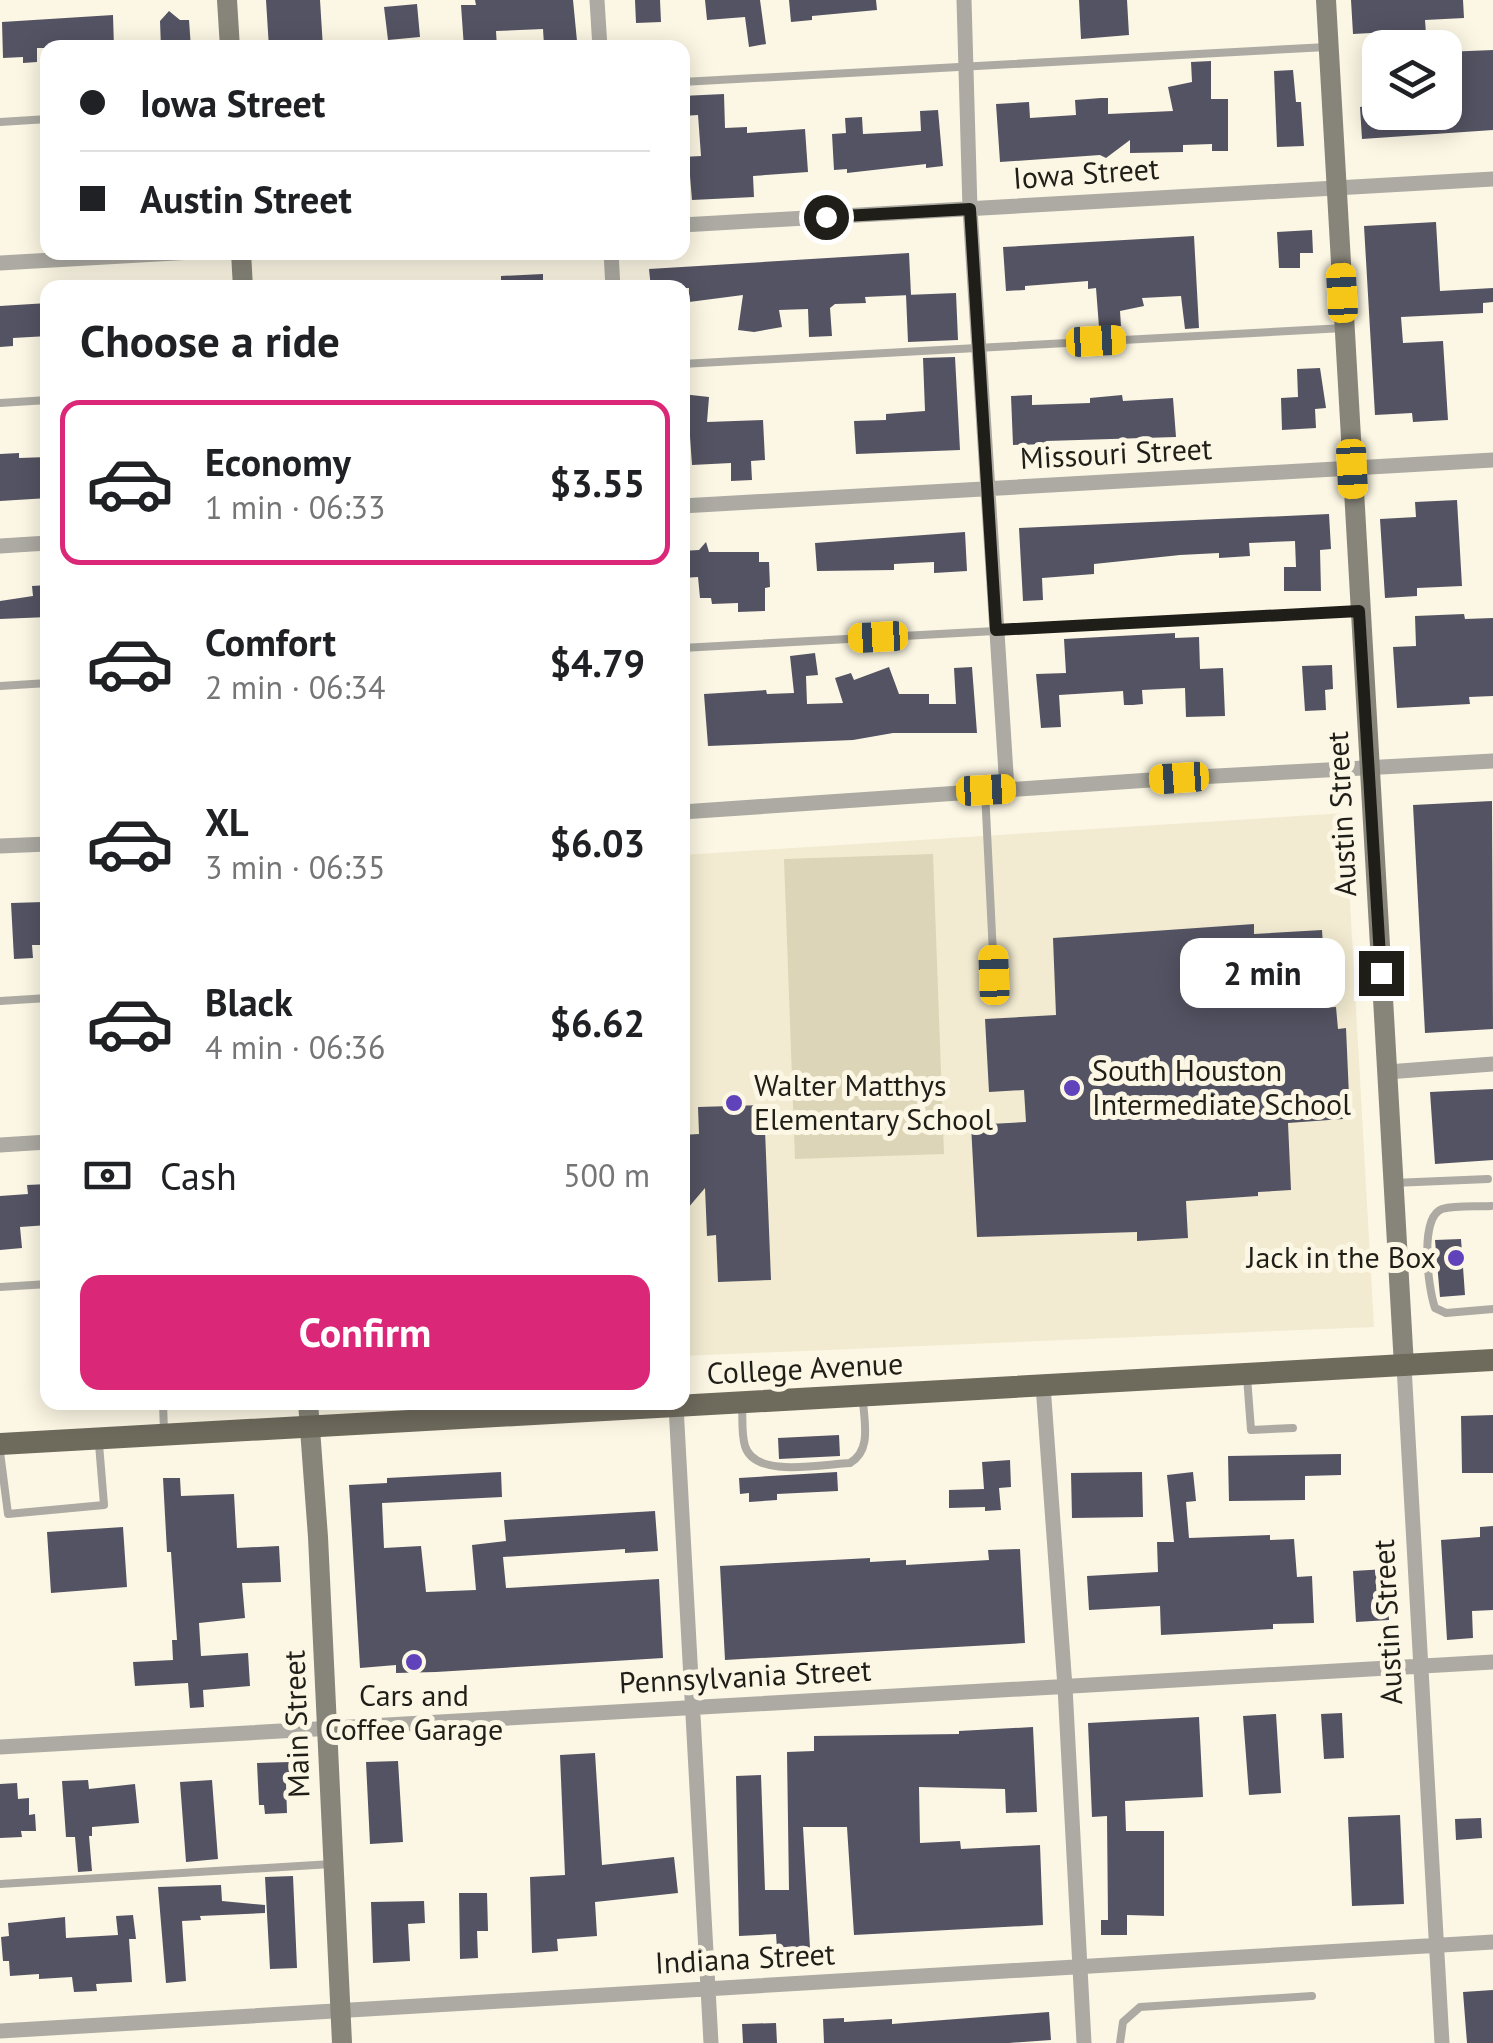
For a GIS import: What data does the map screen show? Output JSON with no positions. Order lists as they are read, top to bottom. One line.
{"streets":{"main road":["College Avenue"],"street":["Iowa Street","Missouri Street","Austin Street","Pennsylvania Street","Main Street","Indiana Street"]},"crossings":[["Iowa Street","Austin Street"],["Missouri Street","Austin Street"],["Austin Street","College Avenue"],["Austin Street","Pennsylvania Street"],["Austin Street","Indiana Street"],["College Avenue","Main Street"],["Pennsylvania Street","Main Street"],["Main Street","Indiana Street"]],"places":["South Houston Intermediate School","Walter Matthys Elementary School","Jack in the Box","Cars and Coffee Garage"],"page":{"banner":["Iowa Street","Austin Street"],"heading":"Choose a ride","list":[{"name":"Economy","note":"1 min · 06:33","value":"$3.55"},{"name":"Comfort","note":"2 min · 06:34","value":"$4.79"},{"name":"XL","note":"3 min · 06:35","value":"$6.03"},{"name":"Black","note":"4 min · 06:36","value":"$6.62"}],"bubble":"2 min","pay":["Cash","500 m"],"buttons":"Confirm"}}
